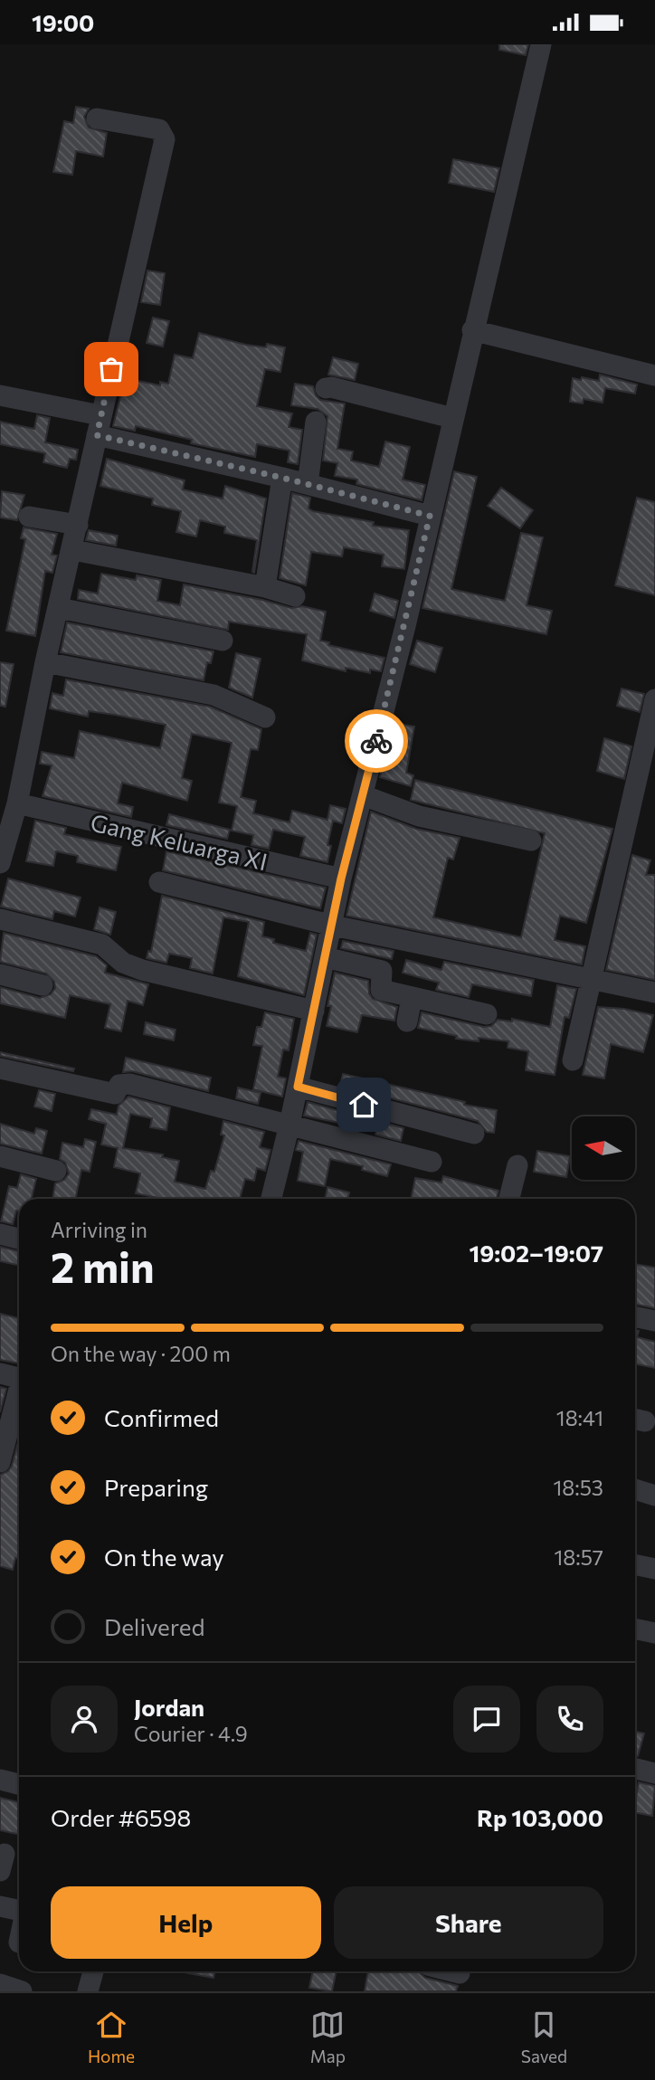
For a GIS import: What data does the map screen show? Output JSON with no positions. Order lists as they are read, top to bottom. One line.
{"streets":{"street":["Gang Keluarga XI"]},"north":"left","page":{"status":"19:00","heading":["2 min","Arriving in","19:02–19:07"],"panel":["Jordan","Courier · 4.9","Order #6598","Rp 103,000"],"bar":"On the way · 200 m","list":[["Confirmed","18:41"],["Preparing","18:53"],["On the way","18:57"],"Delivered"],"buttons":["Help","Share"],"tabs":["Home","Map","Saved"]}}
